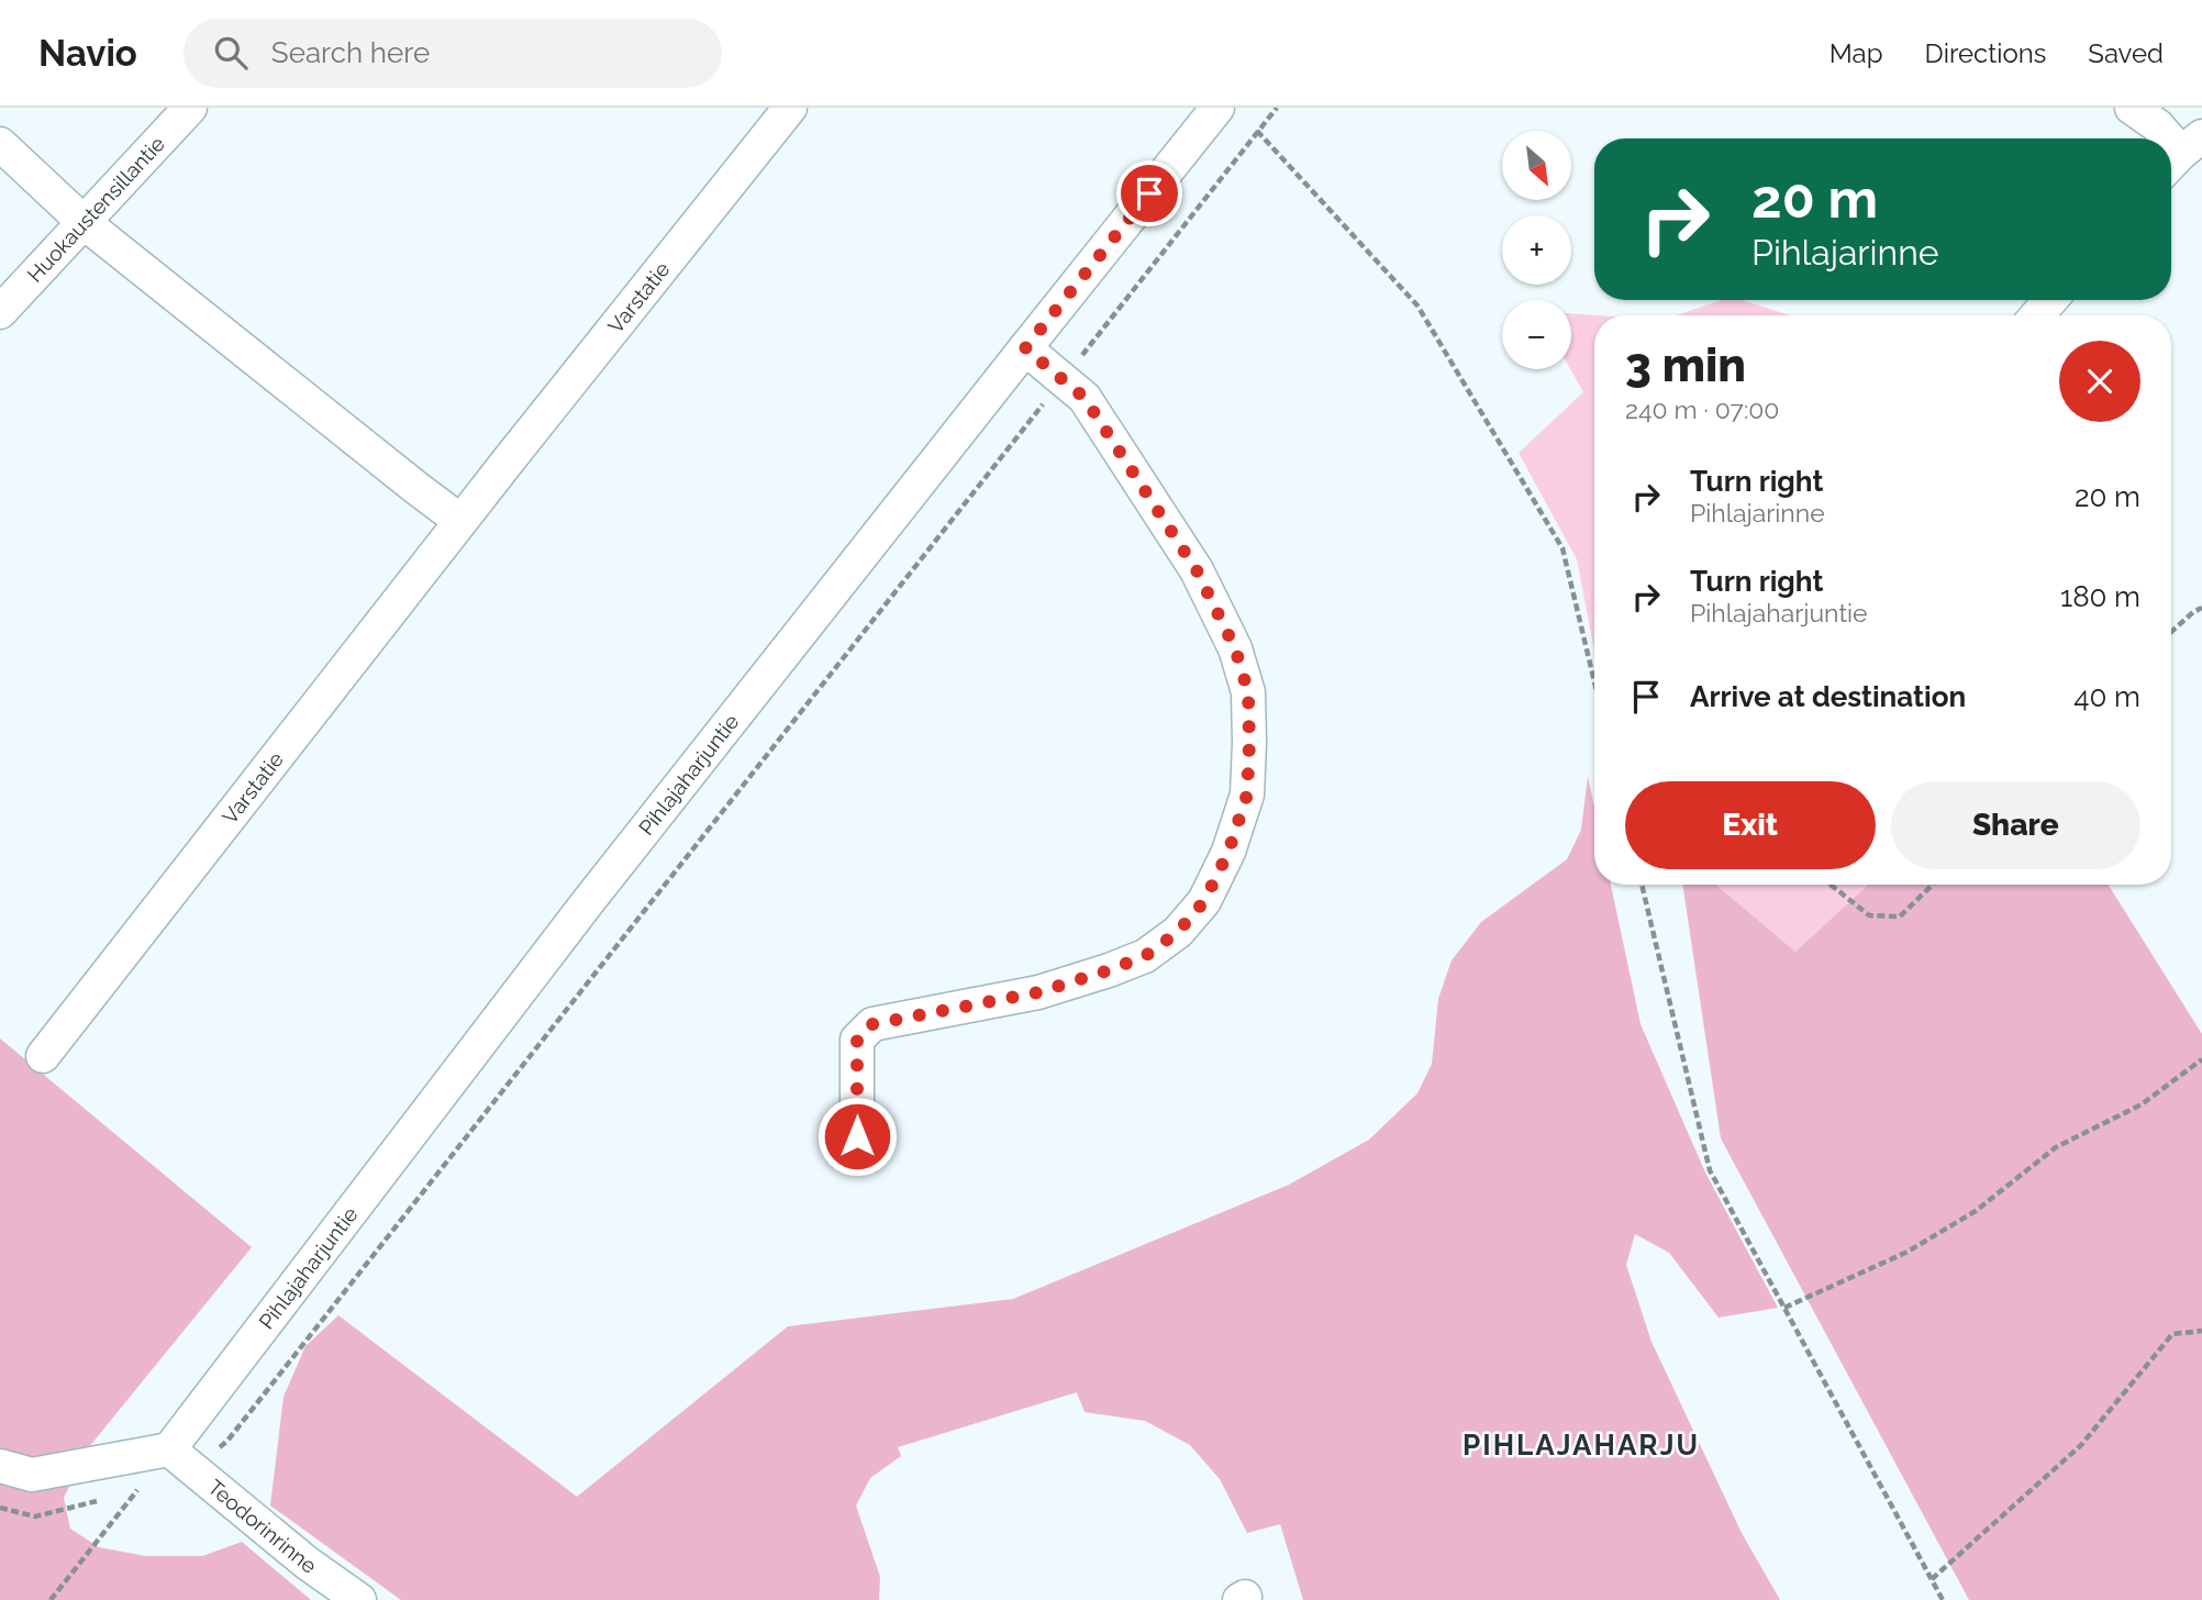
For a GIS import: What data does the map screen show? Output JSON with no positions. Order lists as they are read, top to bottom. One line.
{"streets":{"street":["Huokaustensillantie","Varstatie","Pihlajaharjuntie","Teodorinrinne"]},"crossings":[["Pihlajaharjuntie","Teodorinrinne"]],"districts":["PIHLAJAHARJU"],"north":"bottom right","page":{"header":"Navio","search":"Search here","nav":["Map","Directions","Saved"],"map_buttons":["+","−"],"turn":["20 m","Pihlajarinne"],"heading":["3 min","240 m · 07:00"],"list":[{"name":"Turn right","note":"Pihlajarinne","value":"20 m"},{"name":"Turn right","note":"Pihlajaharjuntie","value":"180 m"},{"name":"Arrive at destination","value":"40 m"}],"buttons":["Exit","Share"]}}
